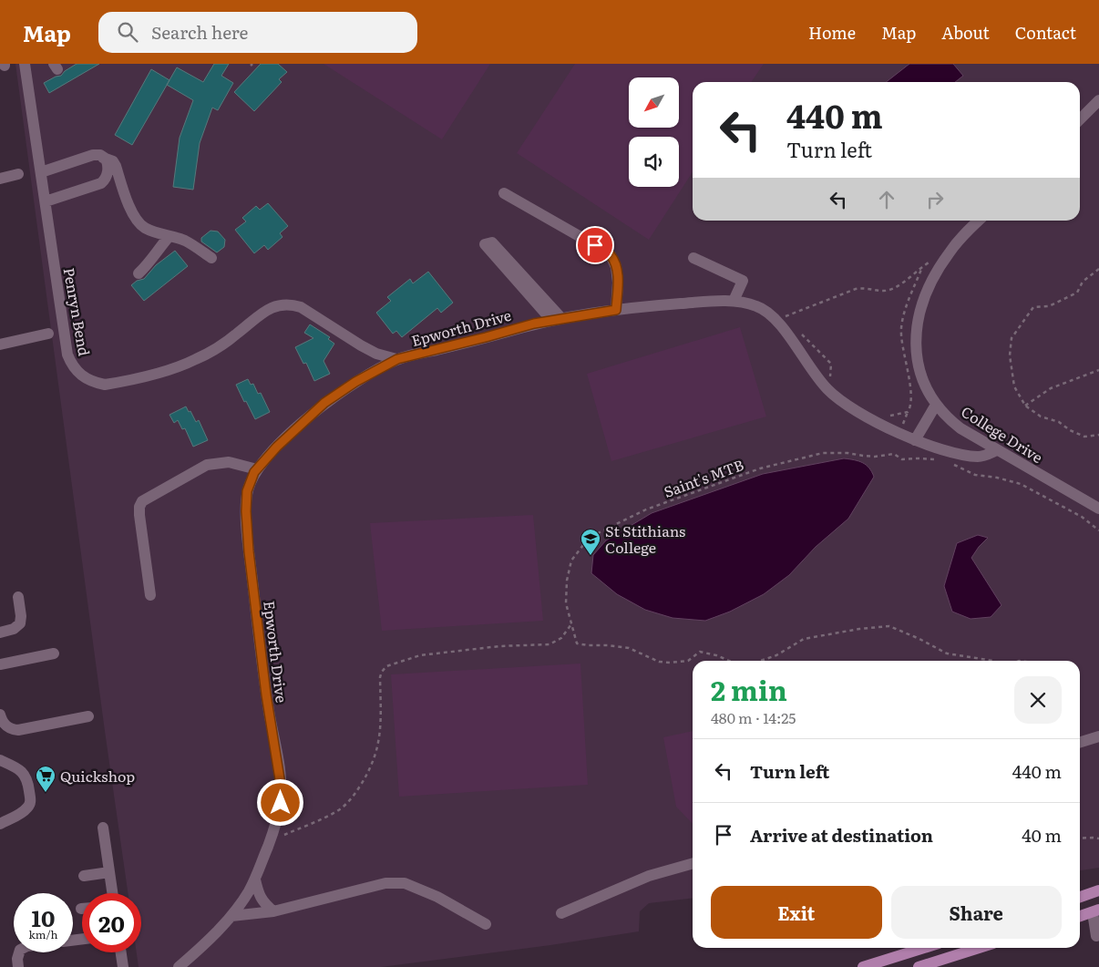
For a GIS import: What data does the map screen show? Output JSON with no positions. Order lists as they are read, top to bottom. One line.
{"streets":{"lane":["Penryn Bend","Epworth Drive","College Drive"],"path":["Saint's MTB"]},"crossings":[["Penryn Bend","Epworth Drive"],["Epworth Drive","College Drive"]],"places":{"school or university":["St Stithians College"],"supermarket":["Quickshop"]},"north":"bottom left","page":{"header":"Map","search":"Search here","nav":["Home","Map","About","Contact"],"turn":["440 m","Turn left"],"heading":["2 min","480 m · 14:25"],"list":[{"name":"Turn left","value":"440 m"},{"name":"Arrive at destination","value":"40 m"}],"buttons":["Exit","Share"],"speed":"10 km/h","limit":"20"}}
